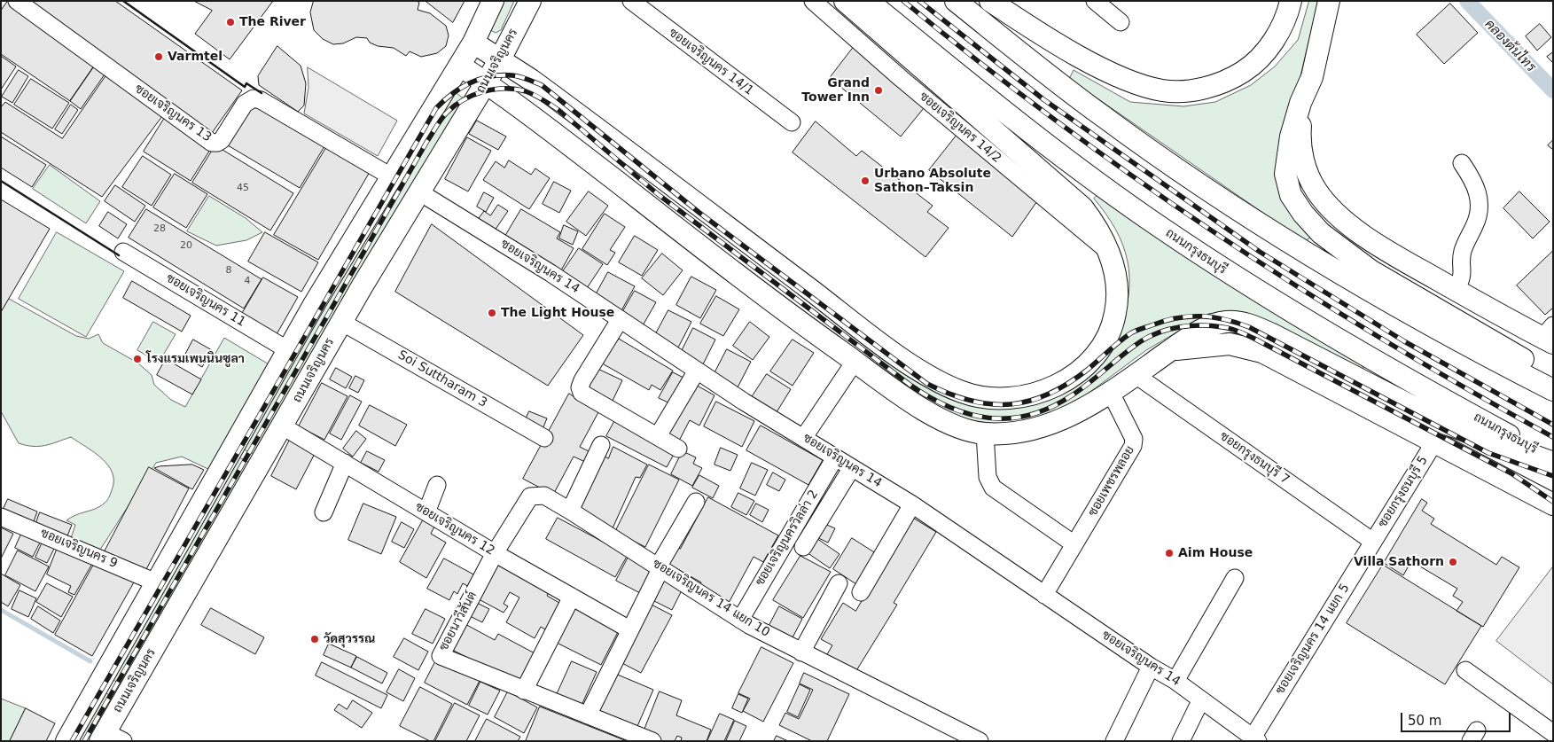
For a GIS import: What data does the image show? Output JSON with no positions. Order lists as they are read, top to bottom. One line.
{"streets":{"main road":["ถนนเจริญนคร","ถนนกรุงธนบุรี"],"street":["ซอยเจริญนคร 14/1","ซอยเจริญนคร 13","ซอยเจริญนคร 14/2","ซอยเจริญนคร 14","ซอยเจริญนคร 11","Soi Suttharam 3","ซอยกรุงธนบุรี 7","ซอยเพชรพลอย","ซอยกรุงธนบุรี 5","ซอยเจริญนคร 12","ซอยเจริญนครวิลล่า 2","ซอยเจริญนคร 9","ซอยเจริญนคร 14 แยก 10","ซอยนาวีสันต์","ซอยเจริญนคร 14 แยก 5"]},"crossings":[["ถนนเจริญนคร","ซอยเจริญนคร 14"],["ถนนเจริญนคร","Soi Suttharam 3"],["ถนนเจริญนคร","ซอยเจริญนคร 12"],["ซอยเจริญนคร 14","ซอยเพชรพลอย"],["ซอยเจริญนคร 14","ซอยเจริญนครวิลล่า 2"],["ซอยเจริญนคร 14","ซอยเจริญนคร 14 แยก 5"],["ซอยกรุงธนบุรี 7","ซอยกรุงธนบุรี 5"],["ซอยกรุงธนบุรี 7","ซอยเจริญนคร 14 แยก 5"],["ซอยกรุงธนบุรี 5","ซอยเจริญนคร 14 แยก 5"],["ซอยเจริญนคร 12","ซอยเจริญนคร 14 แยก 10"],["ซอยเจริญนคร 12","ซอยนาวีสันต์"],["ซอยเจริญนครวิลล่า 2","ซอยเจริญนคร 14 แยก 10"],["ซอยเจริญนคร 14 แยก 10","ซอยนาวีสันต์"]],"water":["คลองต้นไทร"],"places":["The River","Varmtel","Grand Tower Inn","Urbano Absolute Sathon–Taksin","The Light House","โรงแรมเพนนินซูลา","Aim House","Villa Sathorn","วัดสุวรรณ"],"house_numbers":["45","28","20","8","4"],"scale_bar":"50 m"}
